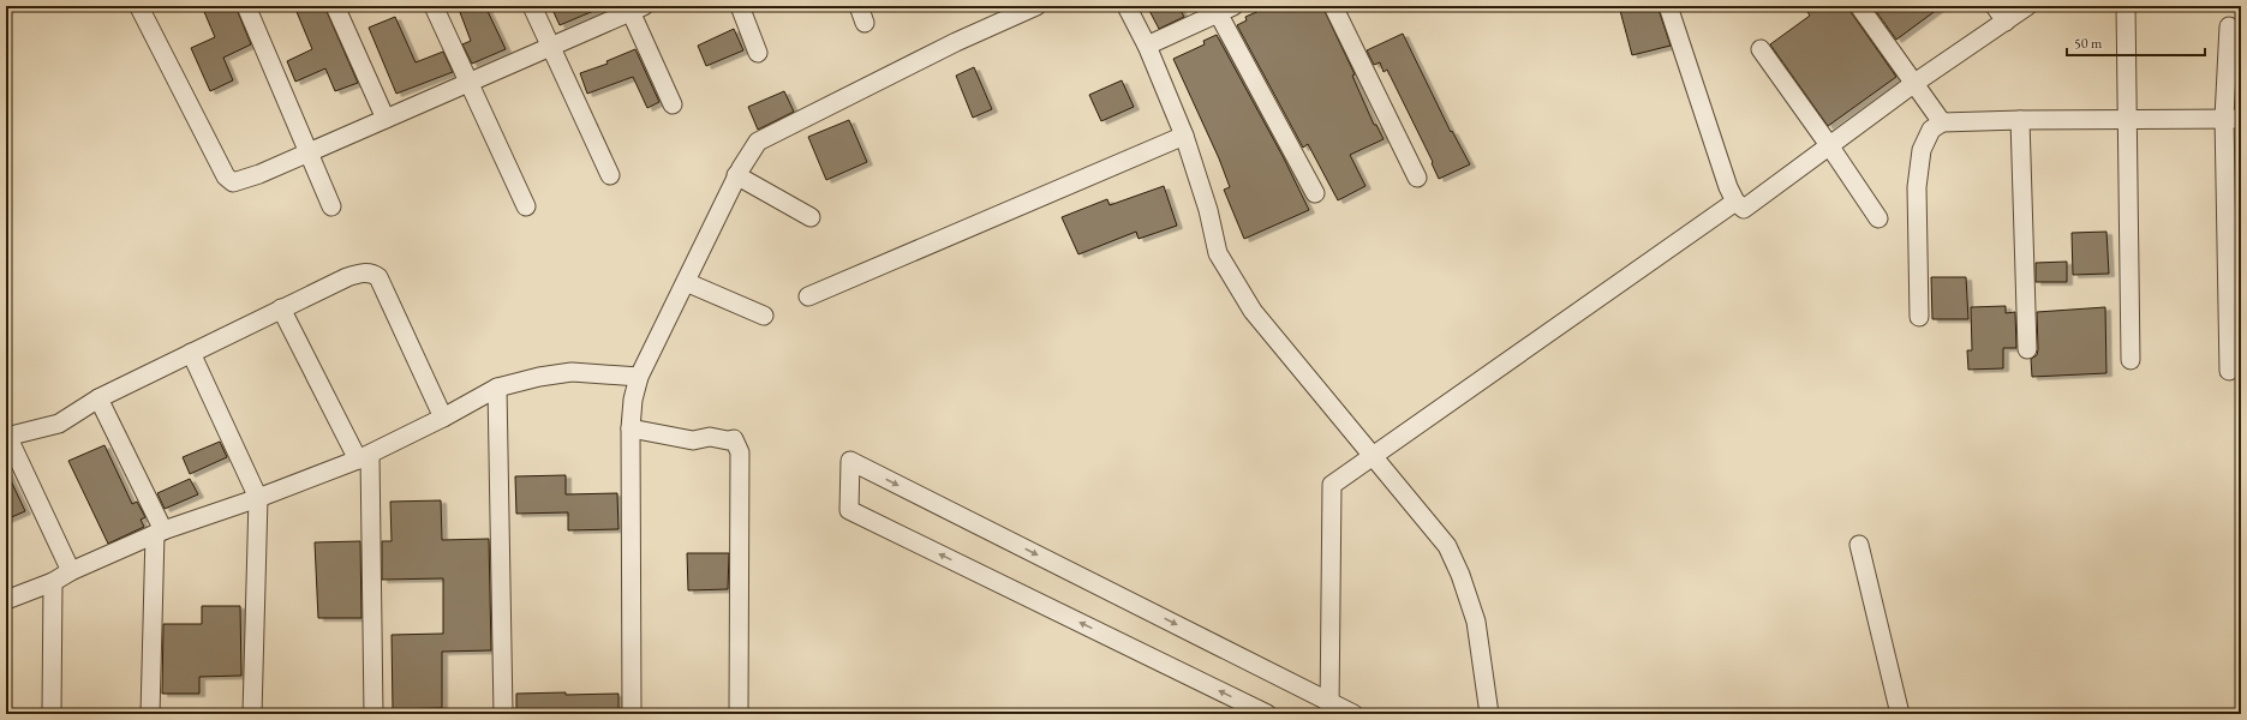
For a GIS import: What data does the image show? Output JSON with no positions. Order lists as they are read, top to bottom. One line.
{"scale_bar":"50 m"}
